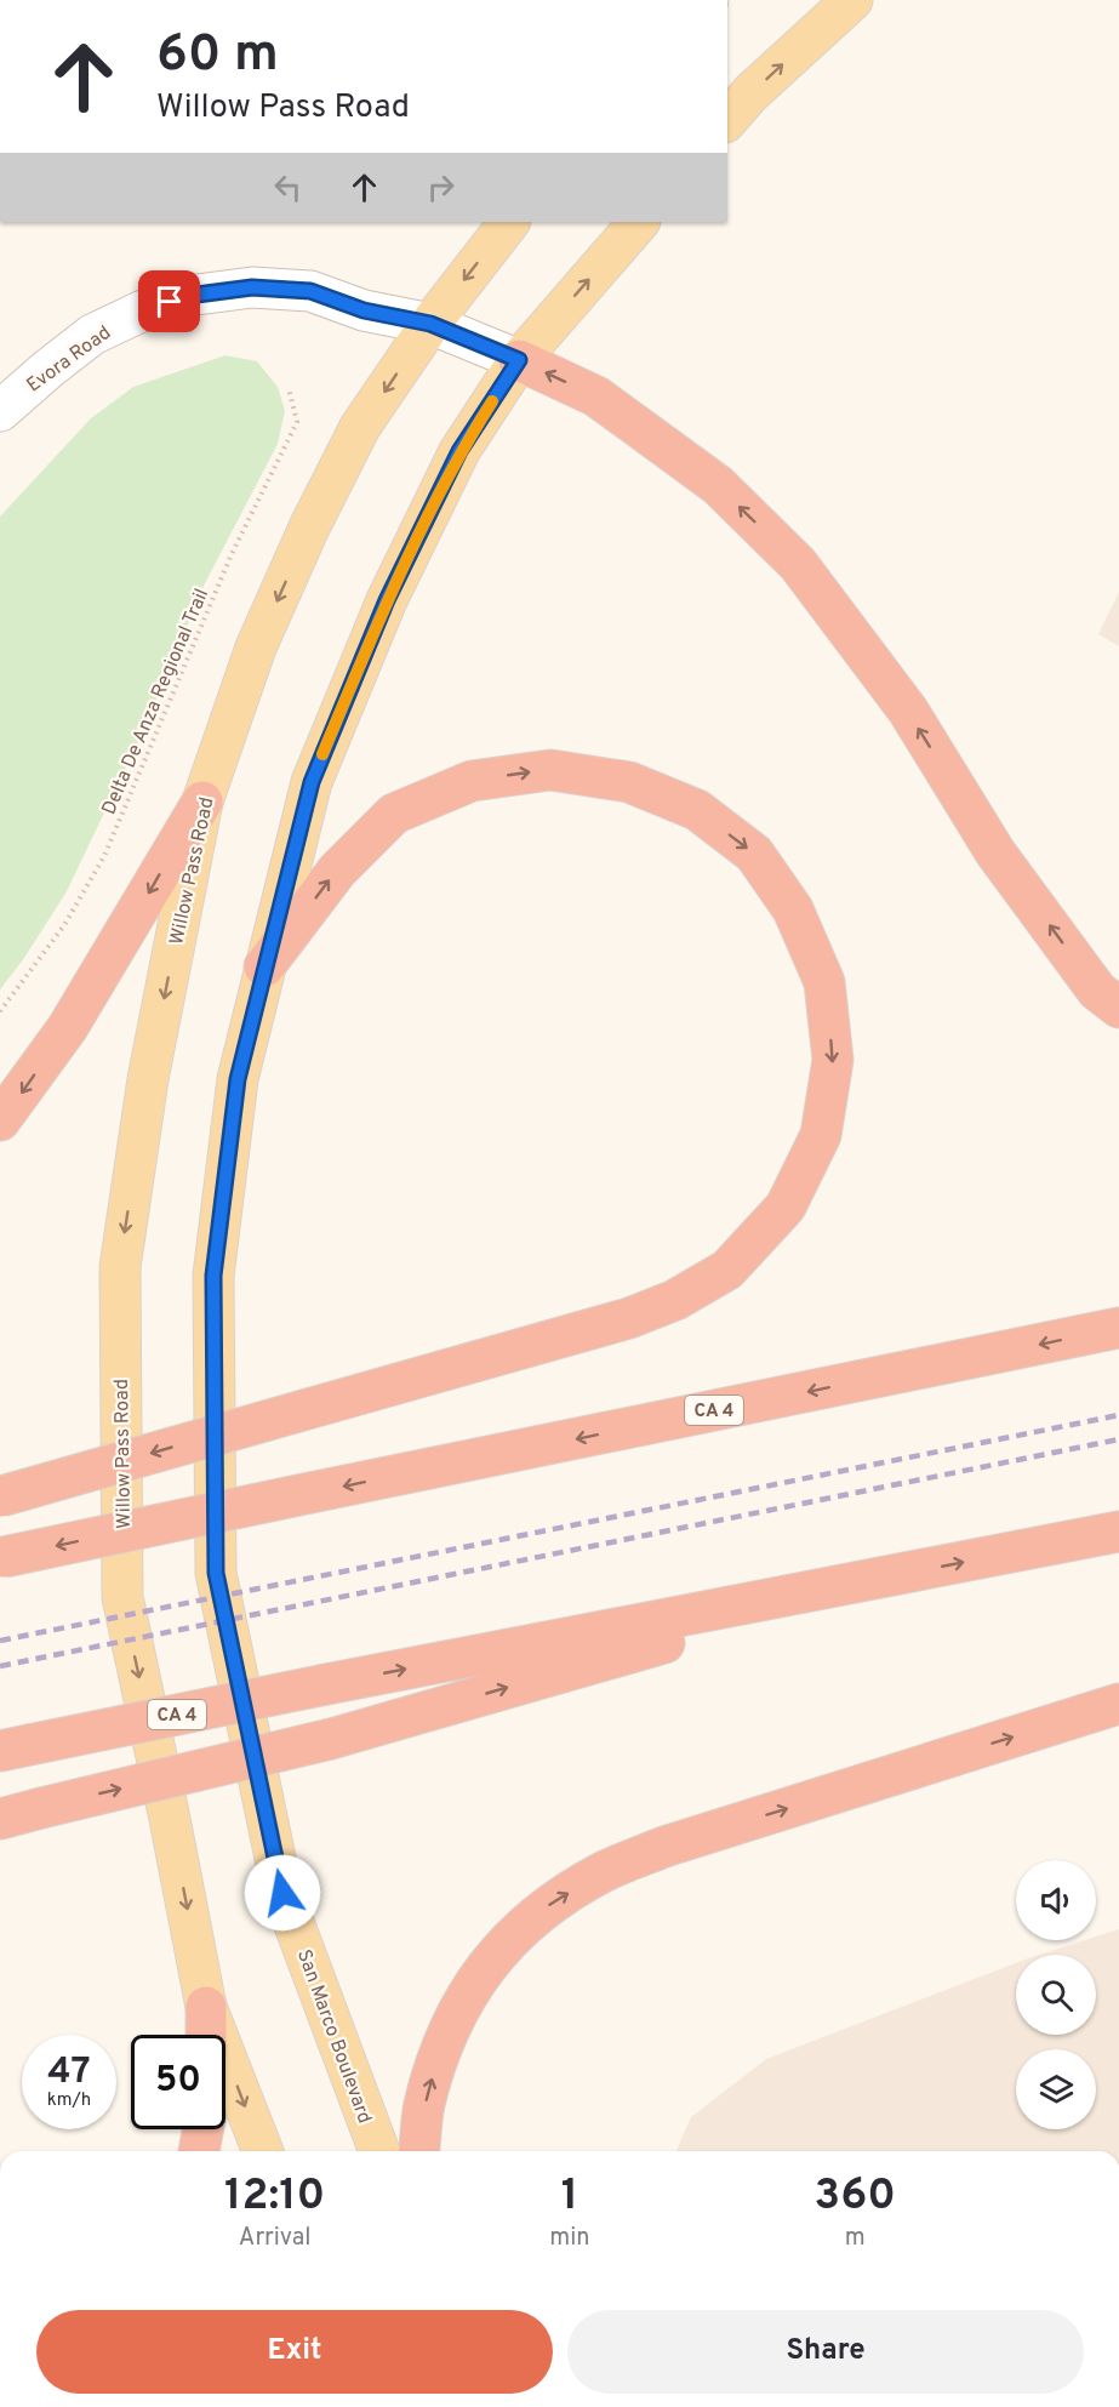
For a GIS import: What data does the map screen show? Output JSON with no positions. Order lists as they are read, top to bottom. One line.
{"streets":{"highway":["CA 4"],"main road":["Willow Pass Road","San Marco Boulevard"],"street":["Evora Road"],"path":["Delta De Anza Regional Trail"]},"crossings":[["Evora Road","Willow Pass Road"]],"page":{"turn":["60 m","Willow Pass Road"],"speed":"47 km/h","limit":"50","eta":["12:10","Arrival","1","min","360","m"],"buttons":["Exit","Share"]}}
